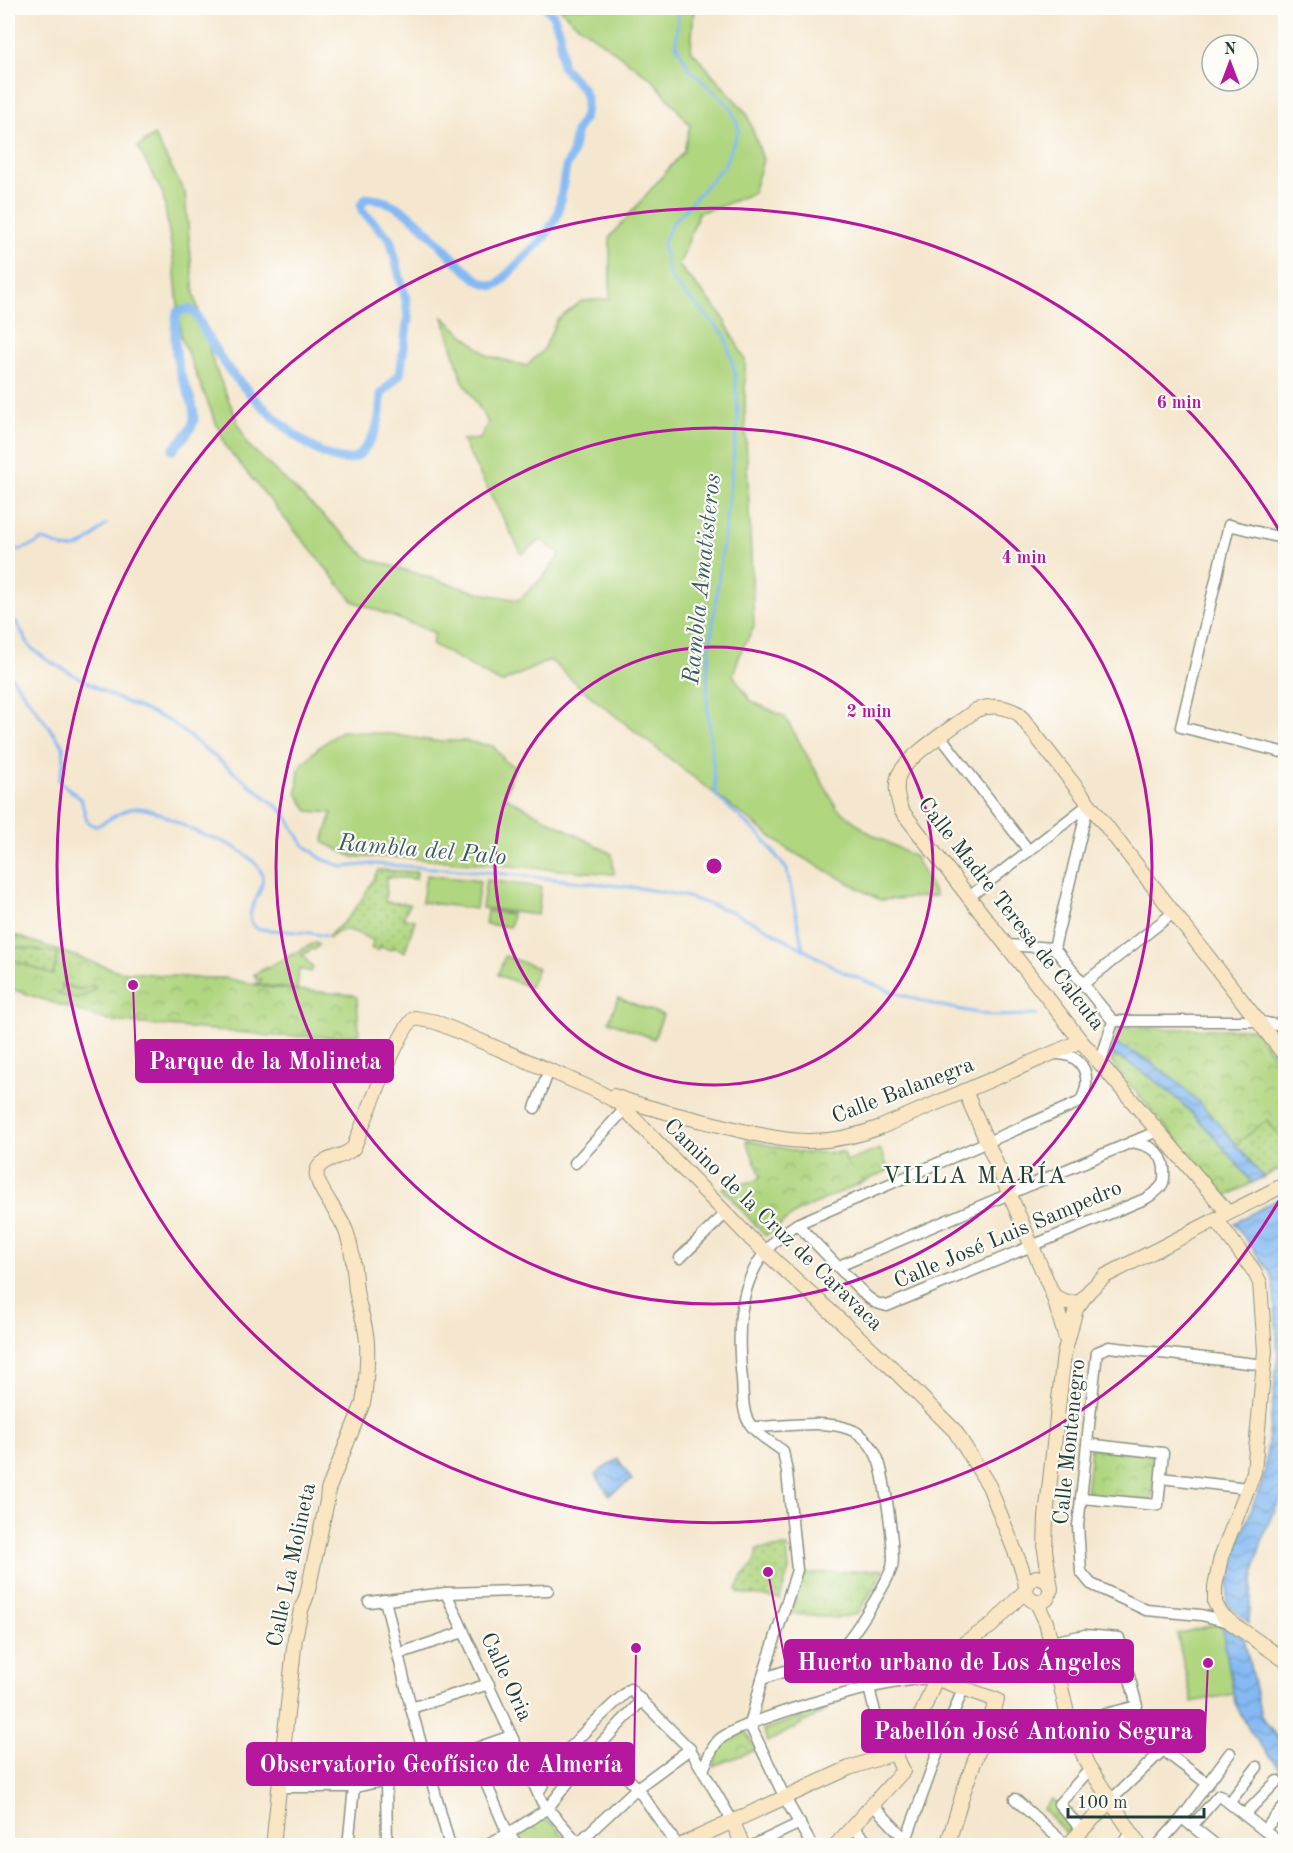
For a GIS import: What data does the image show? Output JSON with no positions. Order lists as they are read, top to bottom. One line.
{"streets":{"street":["Calle Madre Teresa de Calcuta","Calle Balanegra","Camino de la Cruz de Caravaca","Calle José Luis Sampedro","Calle Montenegro","Calle La Molineta","Calle Oria"]},"crossings":[["Calle Madre Teresa de Calcuta","Calle Balanegra"],["Calle Madre Teresa de Calcuta","Calle Montenegro"],["Calle Balanegra","Camino de la Cruz de Caravaca"],["Camino de la Cruz de Caravaca","Calle La Molineta"]],"districts":["VILLA MARÍA"],"water":["Rambla Amatisteros","Rambla del Palo"],"places":["Parque de la Molineta","Huerto urbano de Los Ángeles","Observatorio Geofísico de Almería","Pabellón José Antonio Segura"],"scale_bar":"100 m","north":"top","rings":["6 min","4 min","2 min"]}
